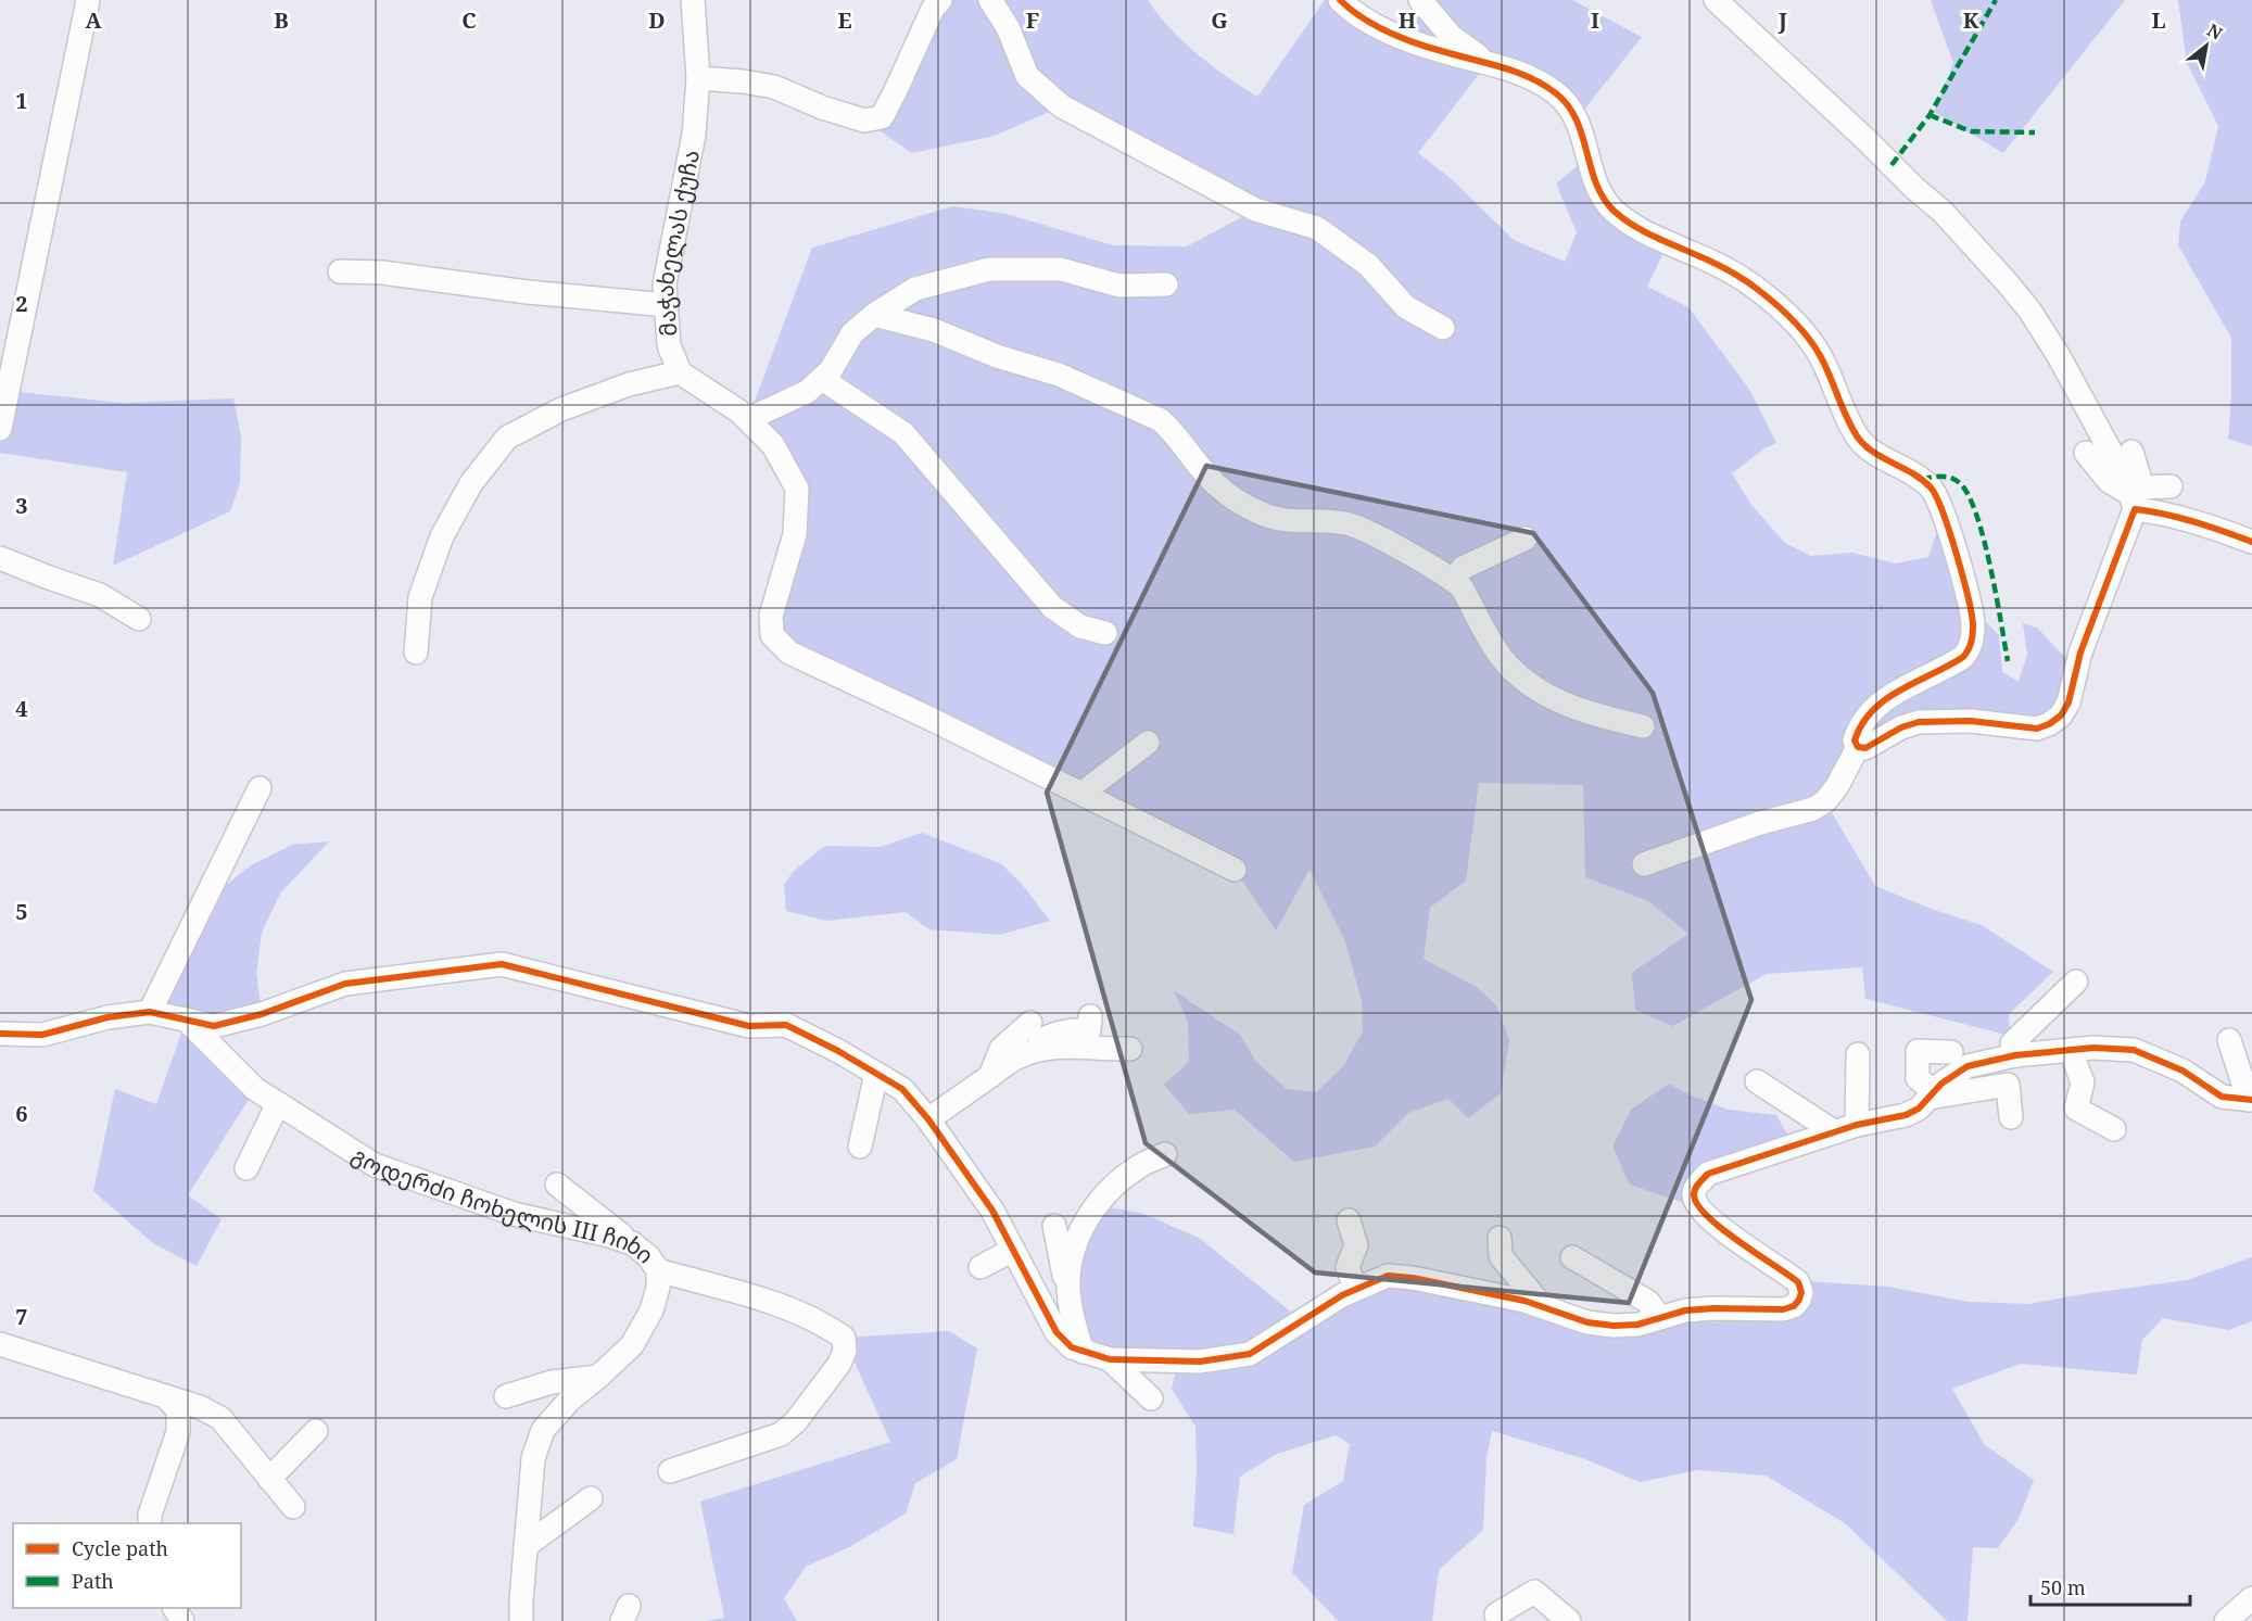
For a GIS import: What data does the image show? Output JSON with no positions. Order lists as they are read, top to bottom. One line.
{"streets":{"street":["მაჭახელას ქუჩა","გოდერძი ჩოხელის III ჩიხი"]},"legend":["Cycle path","Path"],"scale_bar":"50 m","north":"top right","grid":{"columns":["A","B","C","D","E","F","G","H","I","J","K","L"],"rows":["1","2","3","4","5","6","7"]}}
